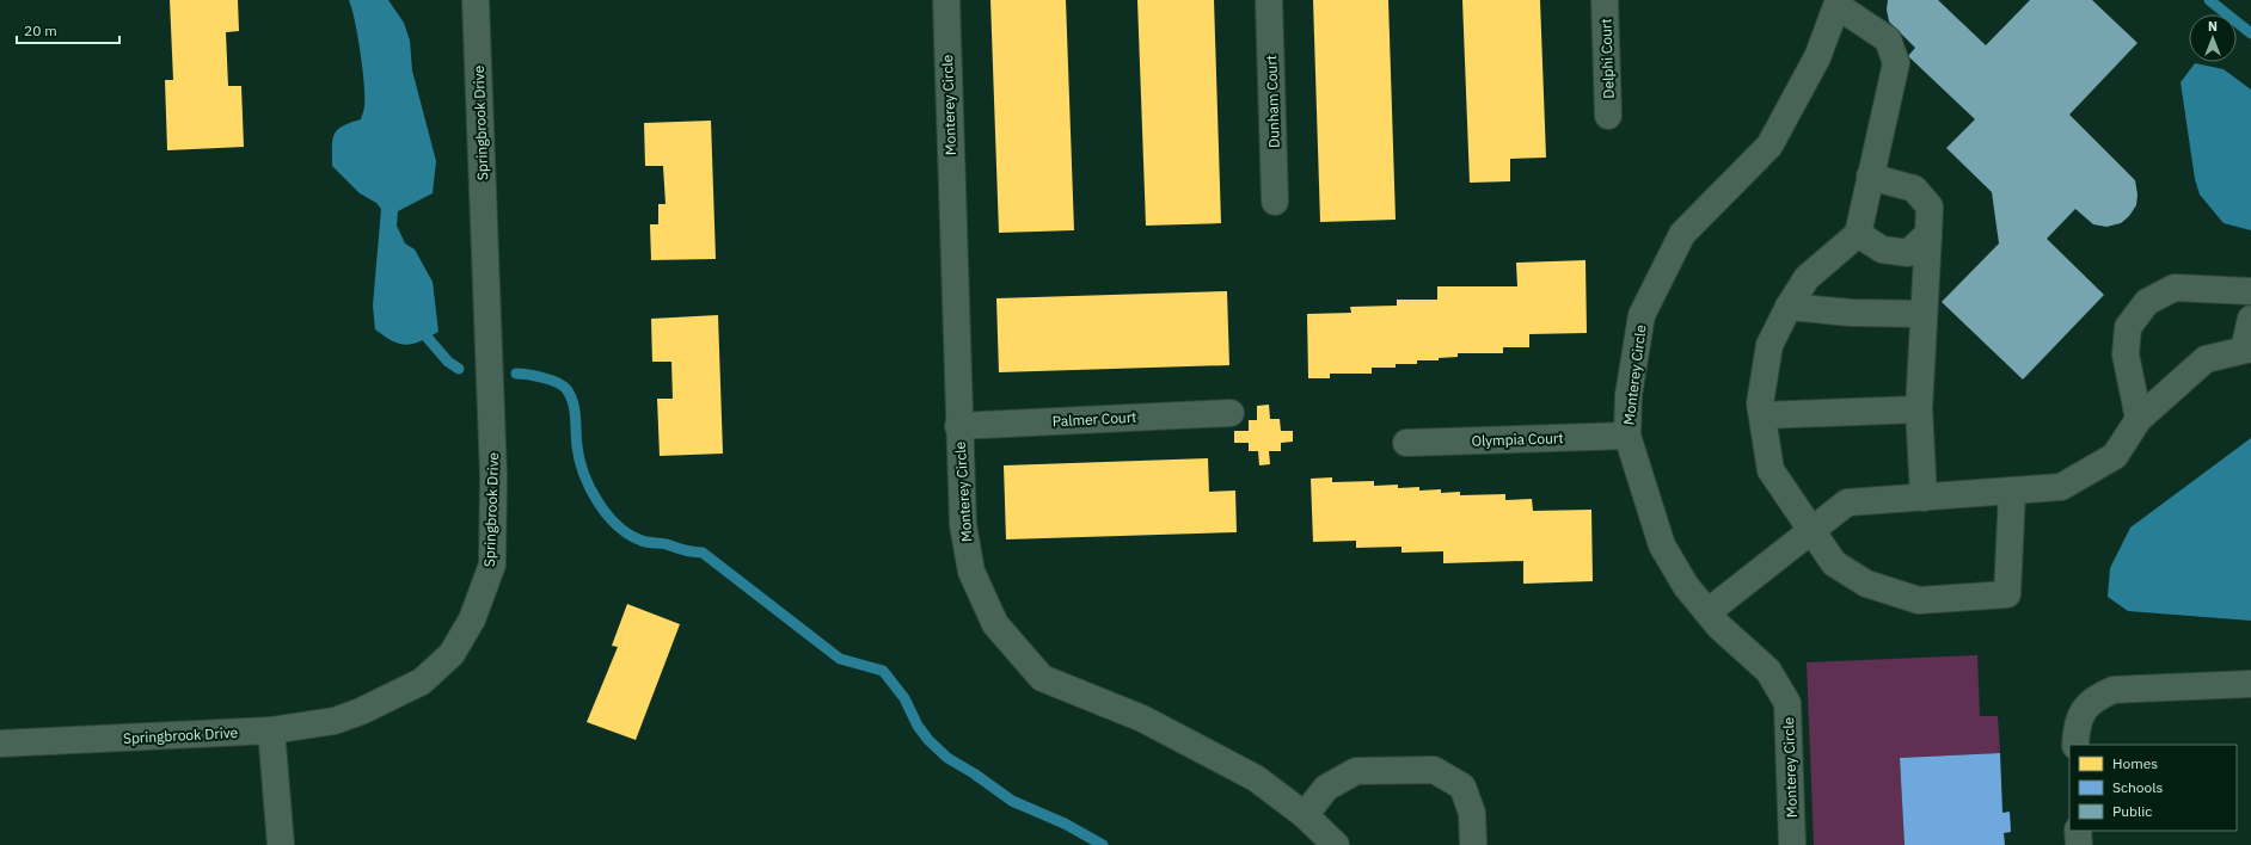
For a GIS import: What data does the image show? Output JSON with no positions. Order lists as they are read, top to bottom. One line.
{"streets":{"street":["Delphi Court","Dunham Court","Monterey Circle","Springbrook Drive","Palmer Court","Olympia Court"]},"crossings":[["Monterey Circle","Palmer Court"],["Monterey Circle","Olympia Court"]],"legend":["Homes","Schools","Public"],"scale_bar":"20 m","north":"top"}
